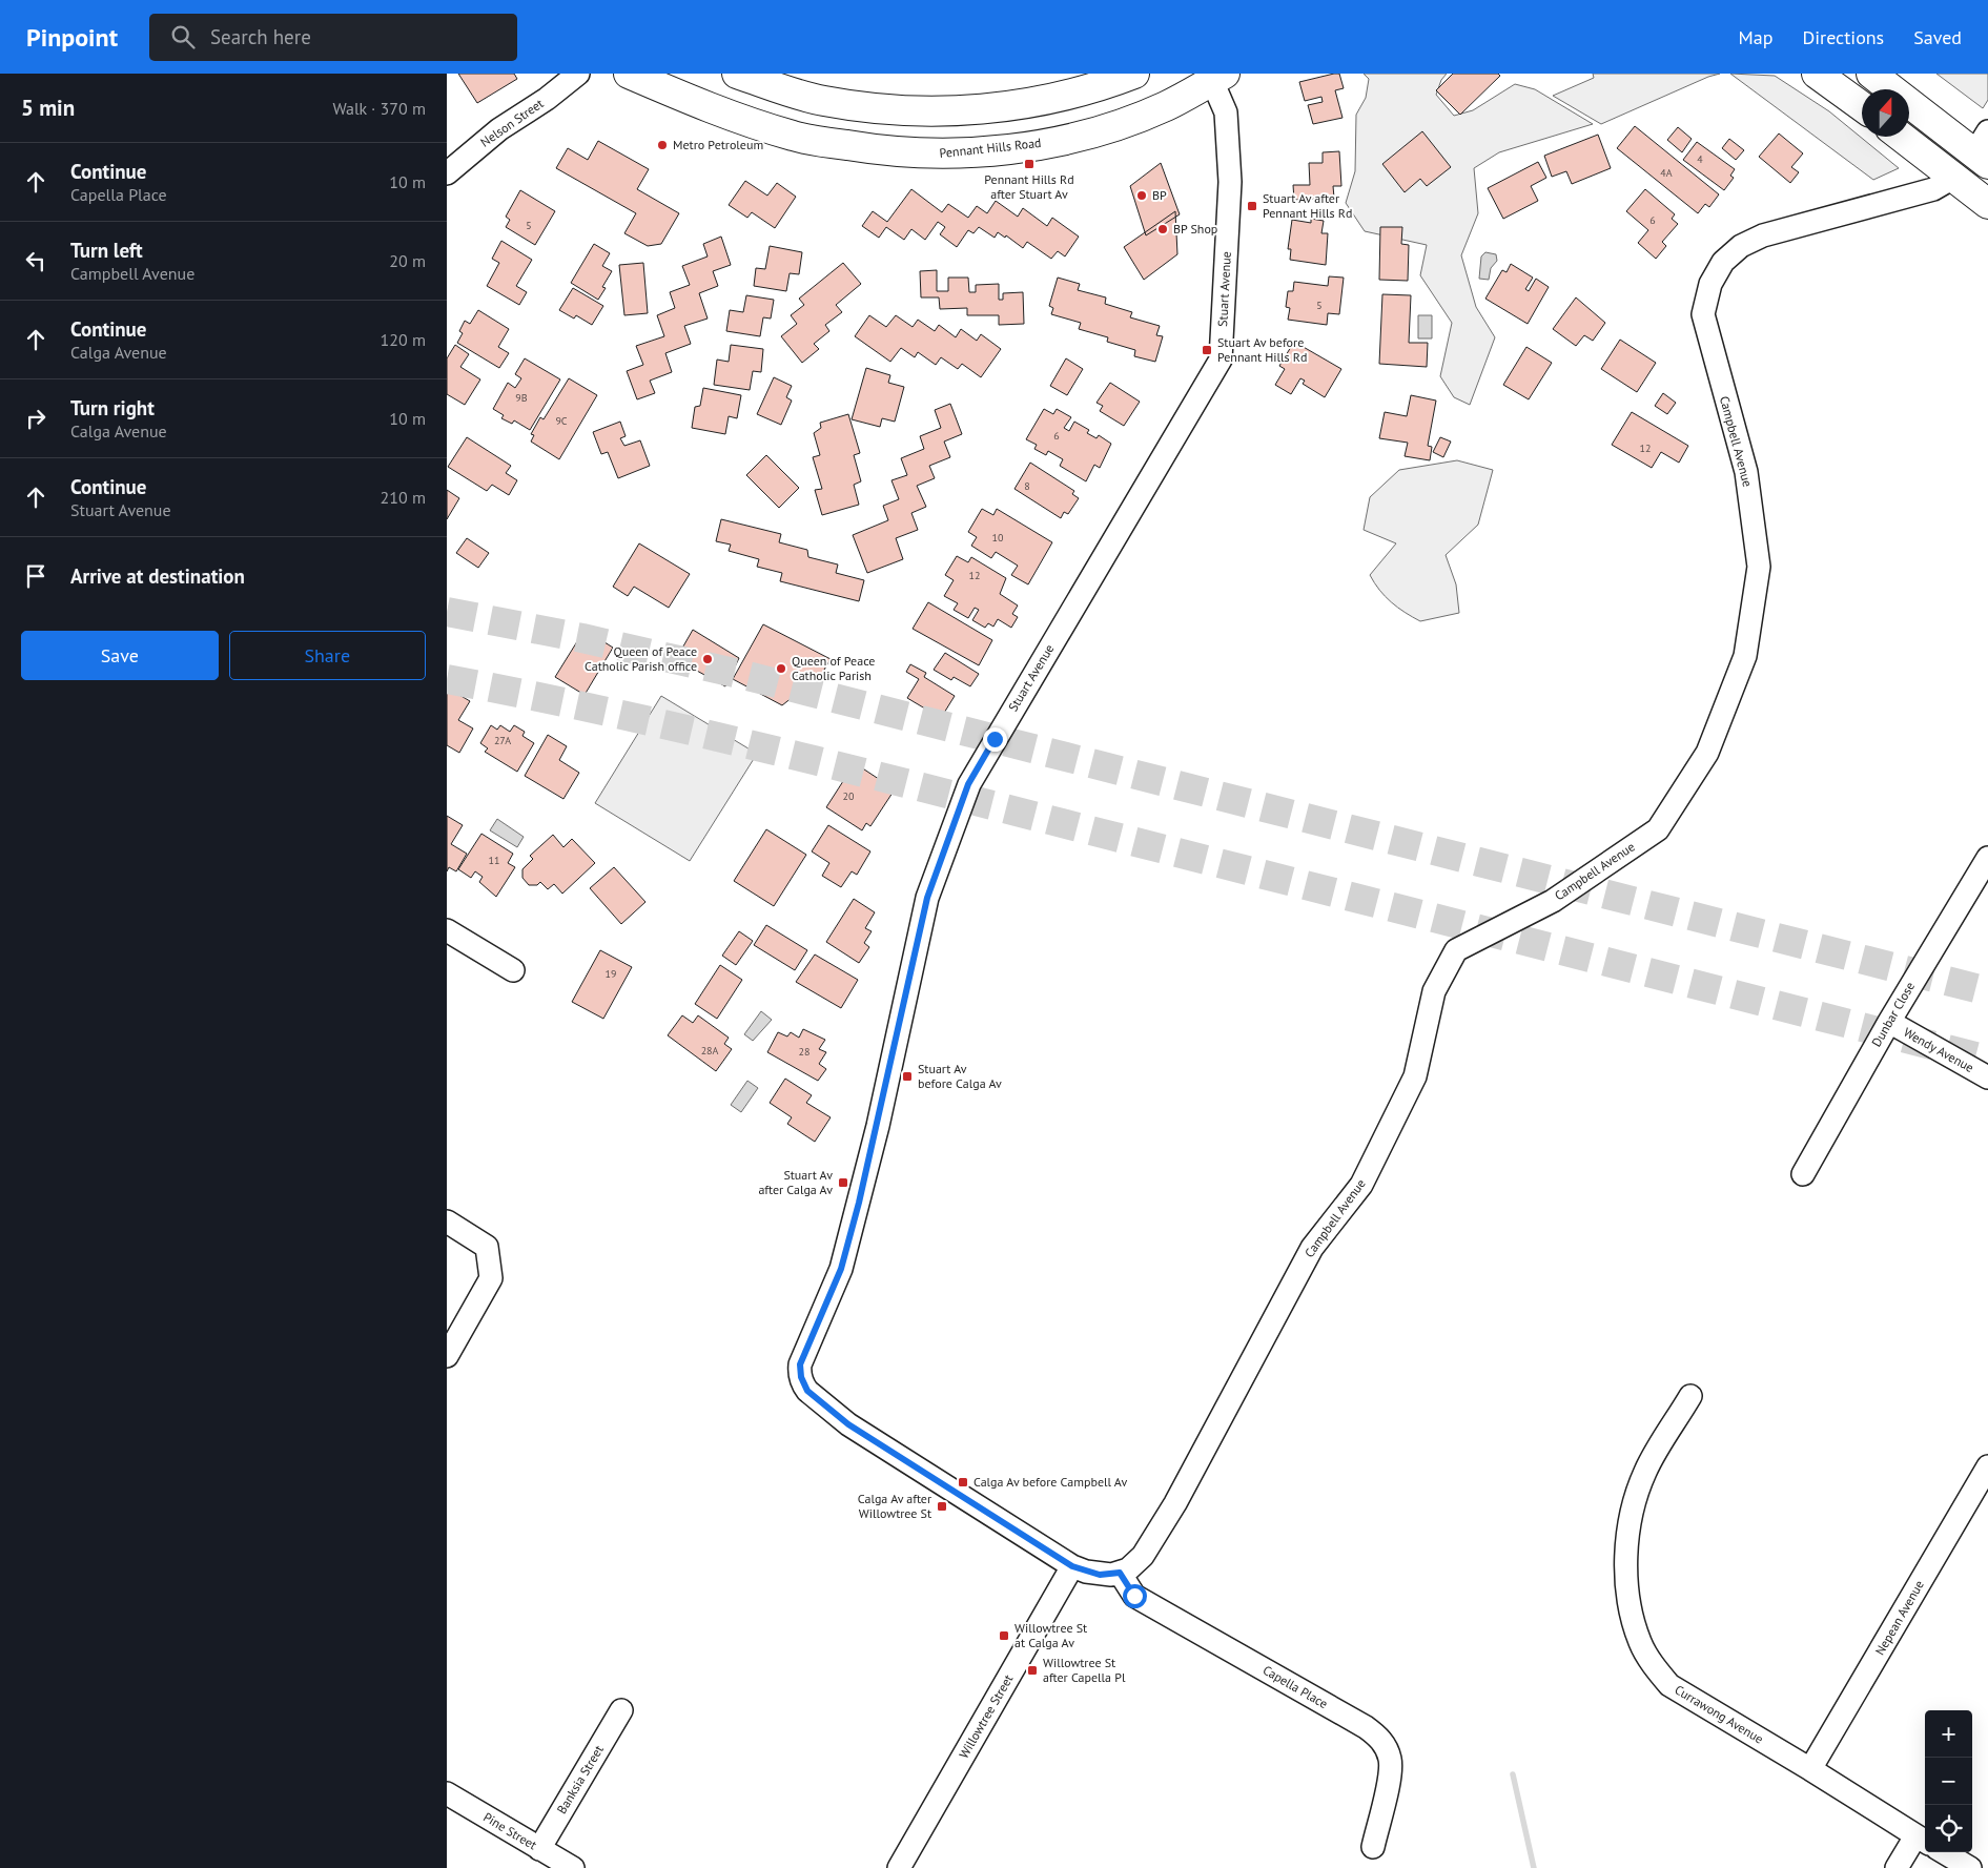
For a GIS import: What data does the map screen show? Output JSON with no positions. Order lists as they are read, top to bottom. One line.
{"streets":{"highway":["Pennant Hills Road"],"street":["Nelson Street","Stuart Avenue","Campbell Avenue","Dunbar Close","Wendy Avenue","Nepean Avenue","Capella Place","Currawong Avenue","Willowtree Street","Banksia Street","Pine Street"]},"crossings":[["Pennant Hills Road","Stuart Avenue"],["Stuart Avenue","Willowtree Street"],["Campbell Avenue","Capella Place"],["Dunbar Close","Wendy Avenue"],["Nepean Avenue","Currawong Avenue"],["Banksia Street","Pine Street"]],"places":{"other":["Metro Petroleum","BP","BP Shop","Queen of Peace Catholic Parish office","Queen of Peace Catholic Parish"],"transit":["Pennant Hills Rd after Stuart Av","Stuart Av after Pennant Hills Rd","Stuart Av before Pennant Hills Rd","Stuart Av before Calga Av","Stuart Av after Calga Av","Calga Av before Campbell Av","Calga Av after Willowtree St","Willowtree St at Calga Av","Willowtree St after Capella Pl"]},"house_numbers":["4","4A","6","5","5","9B","9C","6","12","8","10","12","27A","20","11","19","28A","28"],"north":"top","page":{"header":"Pinpoint","search":"Search here","nav":["Map","Directions","Saved"],"heading":["5 min","Walk · 370 m"],"list":[["Continue","Capella Place","10 m"],["Turn left","Campbell Avenue","20 m"],["Continue","Calga Avenue","120 m"],["Turn right","Calga Avenue","10 m"],["Continue","Stuart Avenue","210 m"],"Arrive at destination"],"buttons":["Save","Share"],"map_buttons":["+","−"]}}
